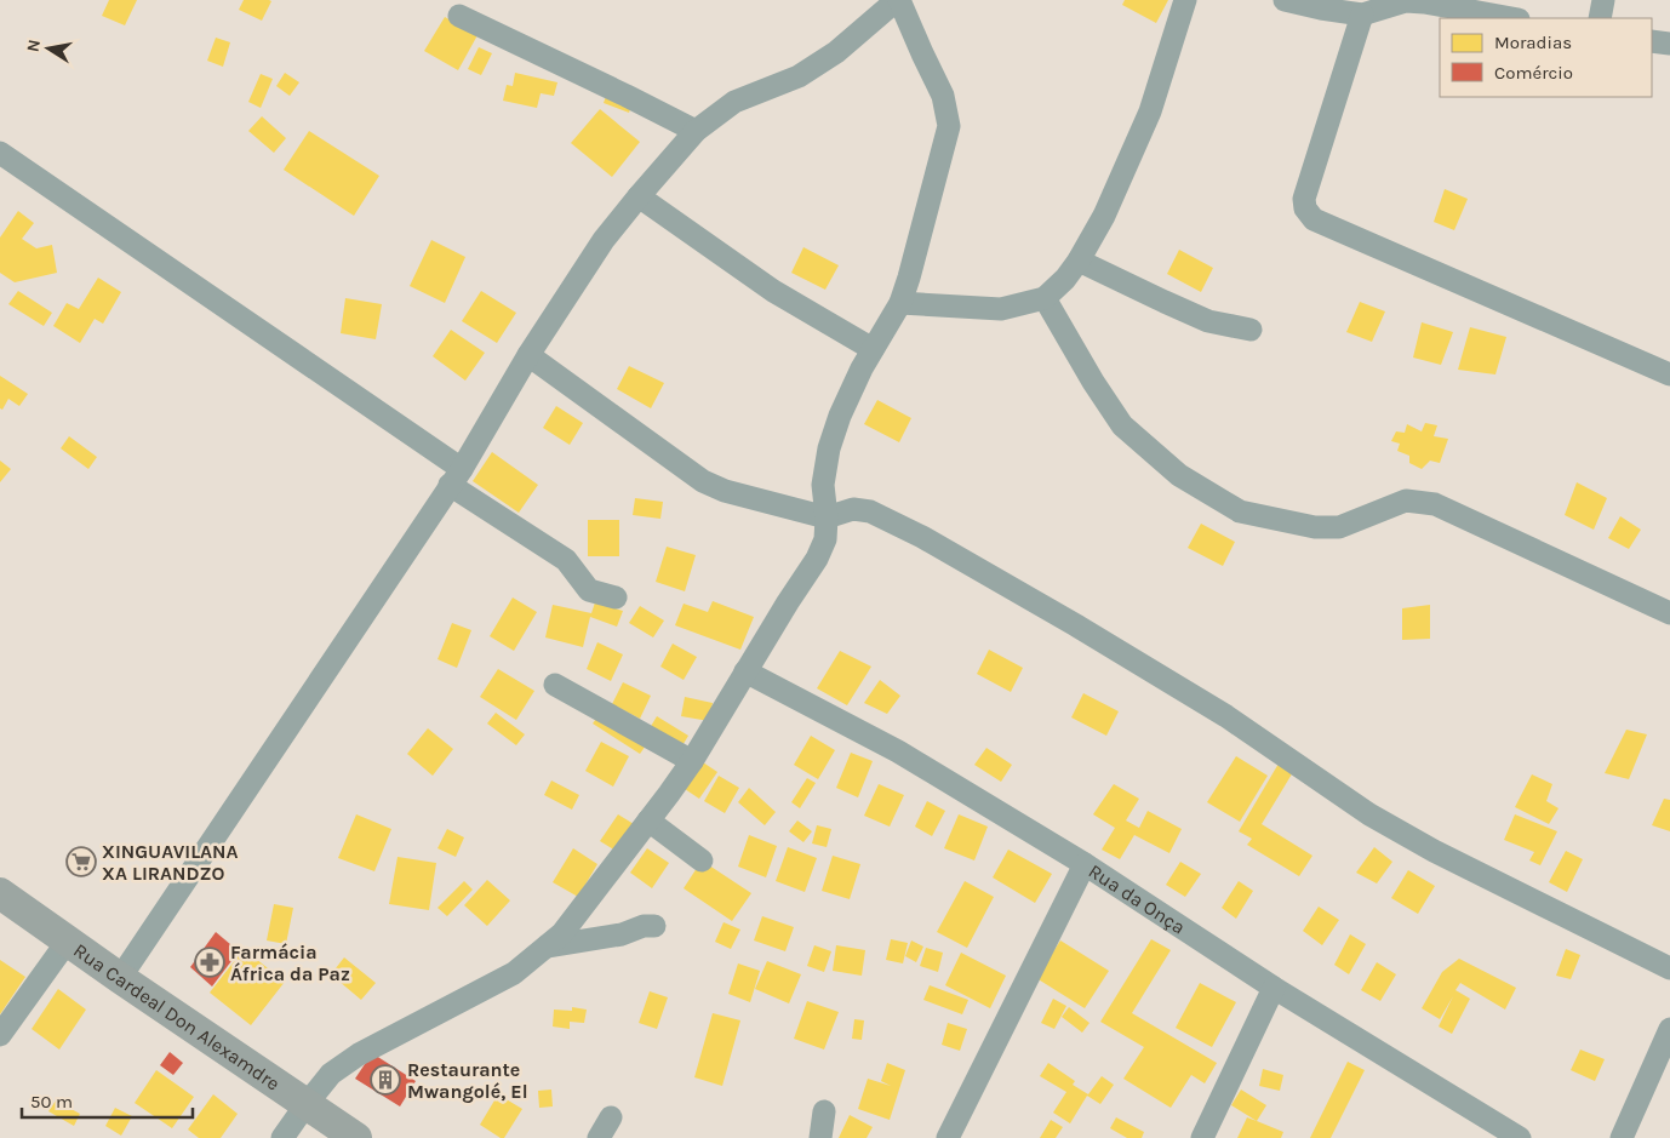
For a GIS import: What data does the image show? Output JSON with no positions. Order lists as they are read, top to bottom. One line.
{"streets":{"main road":["Rua Cardeal Don Alexamdre"],"street":["Rua da Onça"]},"places":{"supermarket":["XINGUAVILANA XA LIRANDZO"],"pharmacy":["Farmácia África da Paz"],"building":["Restaurante Mwangolé, El"]},"legend":["Moradias","Comércio"],"scale_bar":"50 m","north":"left"}
